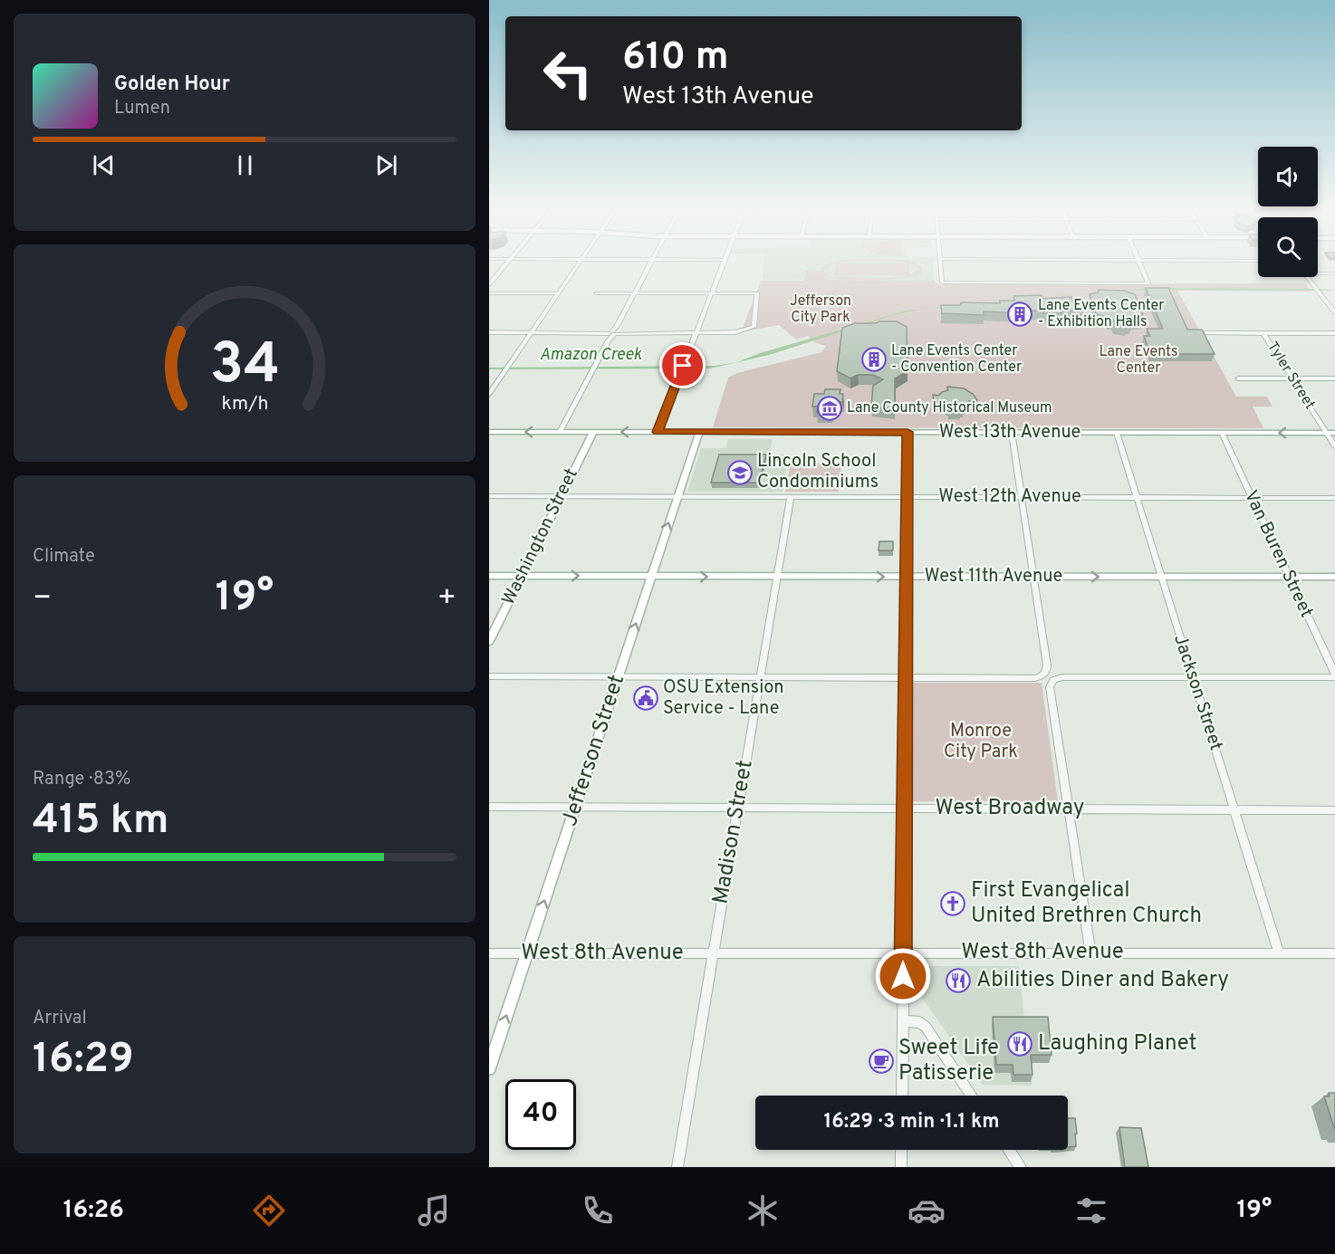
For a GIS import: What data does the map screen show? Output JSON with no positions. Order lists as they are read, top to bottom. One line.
{"streets":{"main road":["West 13th Avenue","Washington Street","West 11th Avenue","Jefferson Street"],"street":["Tyler Street","West 12th Avenue","Van Buren Street","Jackson Street","West Broadway","Madison Street","West 8th Avenue"]},"crossings":[["Tyler Street","West 13th Avenue"],["West 13th Avenue","Washington Street"],["West 13th Avenue","Van Buren Street"],["West 13th Avenue","Jackson Street"],["West 13th Avenue","Jefferson Street"],["West 12th Avenue","Washington Street"],["West 12th Avenue","Van Buren Street"],["West 12th Avenue","Jackson Street"],["West 12th Avenue","Jefferson Street"],["West 12th Avenue","Madison Street"],["Washington Street","West 11th Avenue"],["Van Buren Street","West 11th Avenue"],["West 11th Avenue","Jackson Street"],["West 11th Avenue","Jefferson Street"],["West 11th Avenue","Madison Street"],["Jackson Street","West Broadway"],["Jackson Street","West 8th Avenue"],["Jefferson Street","West Broadway"],["Jefferson Street","West 8th Avenue"],["West Broadway","Madison Street"],["Madison Street","West 8th Avenue"]],"one_way":["West 11th Avenue","Jefferson Street"],"water":["Amazon Creek"],"parks":["Jefferson City Park","Lane Events Center","Monroe City Park"],"places":{"building":["Lane Events Center - Exhibition Halls","Lane Events Center - Convention Center"],"museum":["Lane County Historical Museum"],"school or university":["Lincoln School Condominiums"],"public building":["OSU Extension Service - Lane"],"church":["First Evangelical United Brethren Church"],"restaurant":["Abilities Diner and Bakery","Laughing Planet"],"cafe":["Sweet Life Patisserie"]},"page":{"turn":["610 m","West 13th Avenue"],"song":["Golden Hour","Lumen"],"tile":["Climate",["Range · 83%","415 km"],["Arrival","16:29"]],"heat":["−","19°","+"],"limit":"40","trip":"16:29 · 3 min · 1.1 km","tabs":["16:26","19°"],"gauge":["34","km/h"]}}
